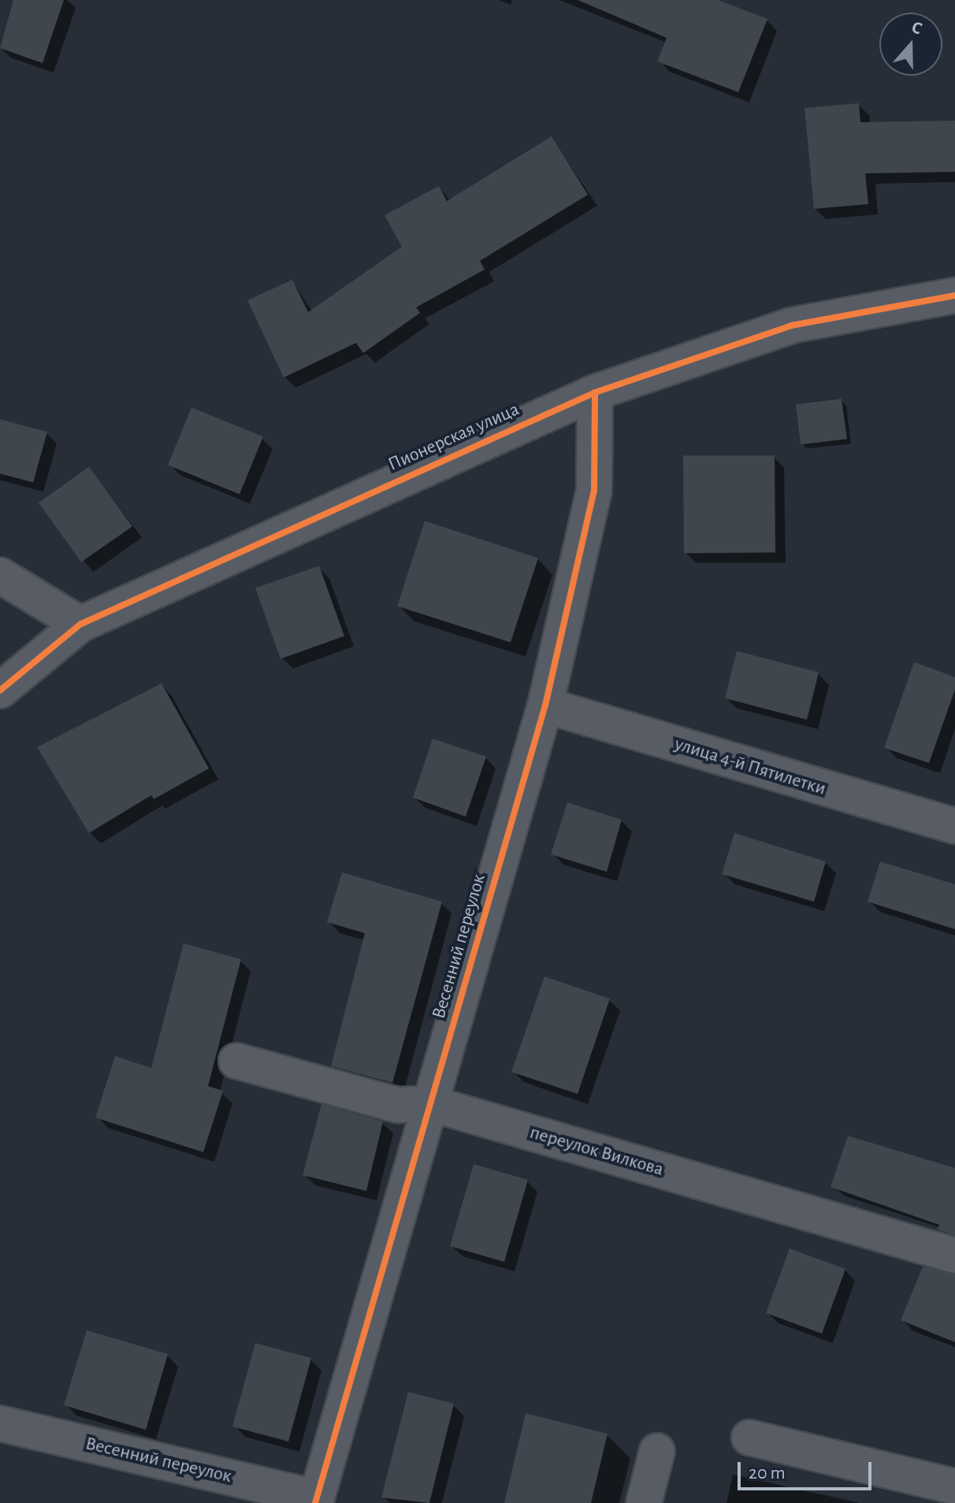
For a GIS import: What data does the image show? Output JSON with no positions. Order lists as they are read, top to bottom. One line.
{"streets":{"street":["Пионерская улица","улица 4-й Пятилетки","Весенний переулок","переулок Вилкова"]},"crossings":[["Пионерская улица","Весенний переулок"],["улица 4-й Пятилетки","Весенний переулок"],["Весенний переулок","переулок Вилкова"]],"scale_bar":"20 m","north":"top"}
